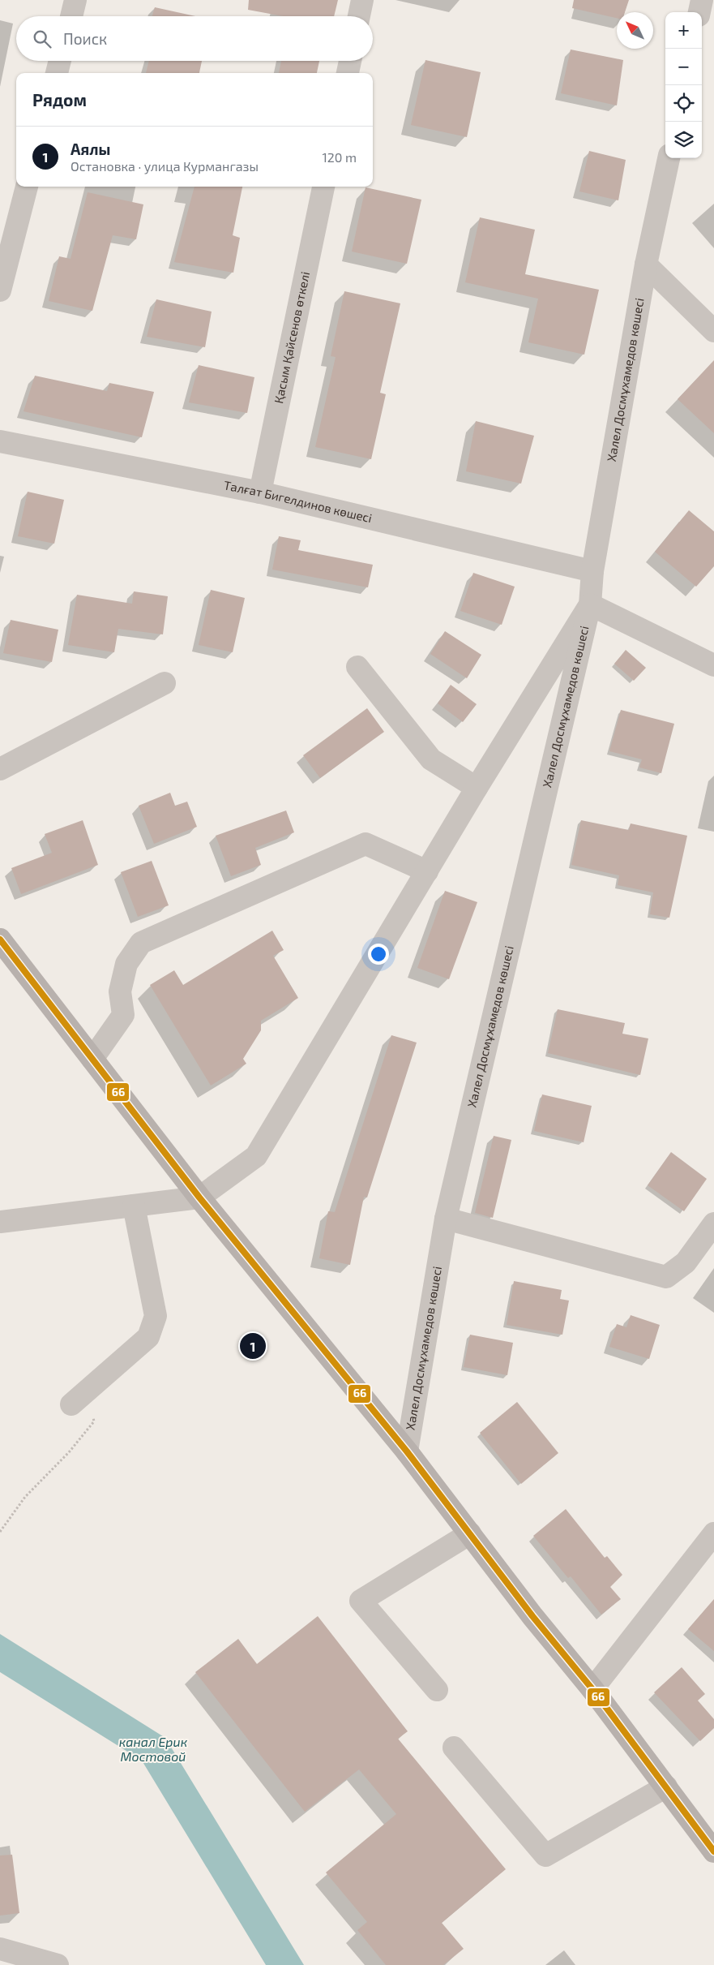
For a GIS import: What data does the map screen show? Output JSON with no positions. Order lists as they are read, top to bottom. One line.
{"streets":{"street":["Қасым Қайсенов өткелі","Халел Досмұхамедов көшесі","Талғат Бигелдинов көшесі"]},"crossings":[["Қасым Қайсенов өткелі","Талғат Бигелдинов көшесі"],["Халел Досмұхамедов көшесі","Талғат Бигелдинов көшесі"]],"water":["канал Ерик Мостовой"],"lines":["transit line 66"],"north":"top left","page":{"map_buttons":["+","−"],"search":"Поиск","heading":"Рядом","list":[{"mark":"1","name":"Аялы","note":"Остановка · улица Курмангазы","value":"120 m"}],"pins":"1"}}
